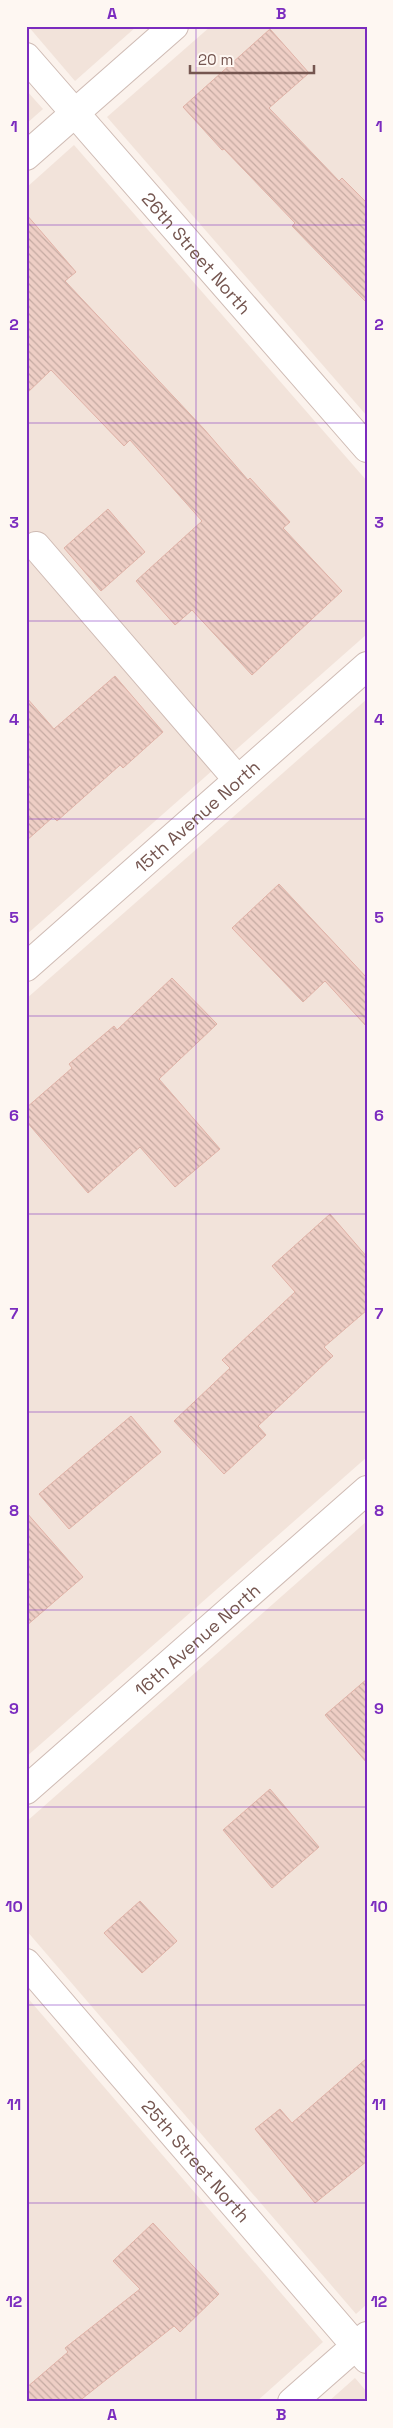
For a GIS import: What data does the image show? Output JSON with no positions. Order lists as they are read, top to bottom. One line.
{"streets":{"street":["26th Street North","15th Avenue North","16th Avenue North","25th Street North"]},"scale_bar":"20 m","grid":{"columns":["A","B"],"rows":["1","2","3","4","5","6","7","8","9","10","11","12"]}}
